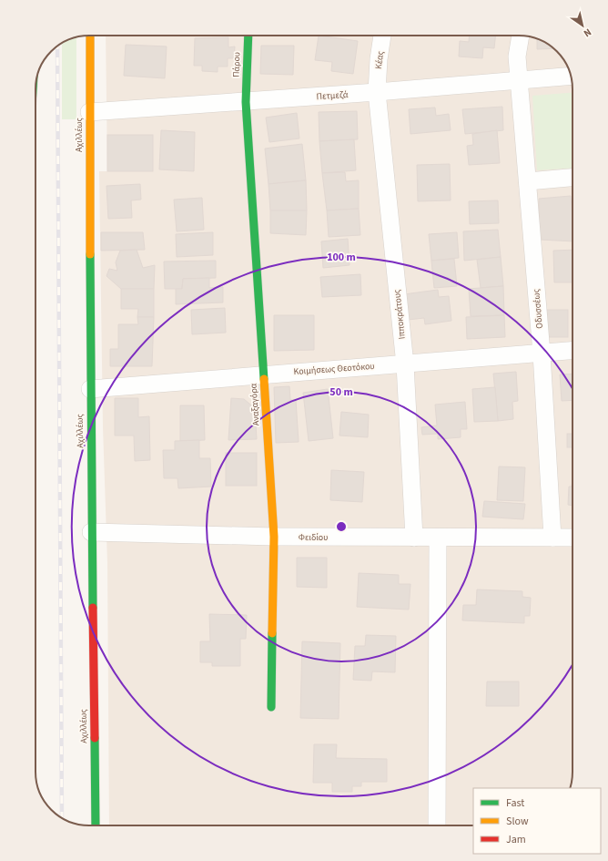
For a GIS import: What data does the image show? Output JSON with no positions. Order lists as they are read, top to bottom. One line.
{"streets":{"street":["Κέας","Πάρου","Πετμεζά","Αχιλλέως","Οδυσσέως","Ιπποκράτους","Κοιμήσεως Θεοτόκου","Αναξαγόρα","Φειδίου"]},"crossings":[["Κέας","Πετμεζά"],["Κέας","Ιπποκράτους"],["Πάρου","Πετμεζά"],["Πάρου","Αναξαγόρα"],["Πετμεζά","Αχιλλέως"],["Πετμεζά","Οδυσσέως"],["Πετμεζά","Ιπποκράτους"],["Πετμεζά","Αναξαγόρα"],["Αχιλλέως","Κοιμήσεως Θεοτόκου"],["Αχιλλέως","Φειδίου"],["Οδυσσέως","Κοιμήσεως Θεοτόκου"],["Οδυσσέως","Φειδίου"],["Ιπποκράτους","Κοιμήσεως Θεοτόκου"],["Ιπποκράτους","Φειδίου"],["Κοιμήσεως Θεοτόκου","Αναξαγόρα"],["Αναξαγόρα","Φειδίου"]],"legend":["Fast","Slow","Jam"],"north":"bottom right","rings":["100 m","50 m"]}
